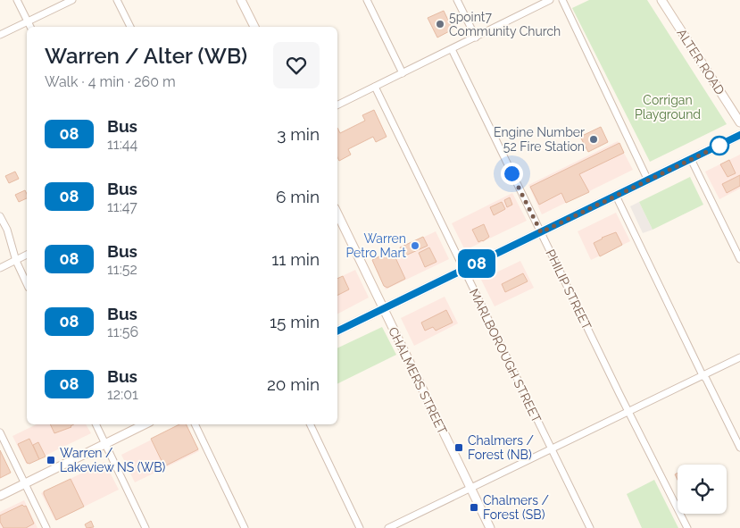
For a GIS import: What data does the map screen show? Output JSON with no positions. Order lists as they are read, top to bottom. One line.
{"streets":{"main road":["ALTER ROAD","CHALMERS STREET"],"street":["PHILIP STREET","MARLBOROUGH STREET"]},"parks":["Corrigan Playground"],"places":{"other":["5point7 Community Church","Engine Number 52 Fire Station","Warren Petro Mart"],"transit":["Chalmers / Forest (NB)","Warren / Lakeview NS (WB)","Chalmers / Forest (SB)"]},"lines":["bus line 08"],"page":{"on_map":"08","heading":["Warren / Alter (WB)","Walk · 4 min · 260 m"],"list":[{"mark":"08","name":"Bus","note":"11:44","value":"3 min"},{"mark":"08","name":"Bus","note":"11:47","value":"6 min"},{"mark":"08","name":"Bus","note":"11:52","value":"11 min"},{"mark":"08","name":"Bus","note":"11:56","value":"15 min"},{"mark":"08","name":"Bus","note":"12:01","value":"20 min"}]}}
